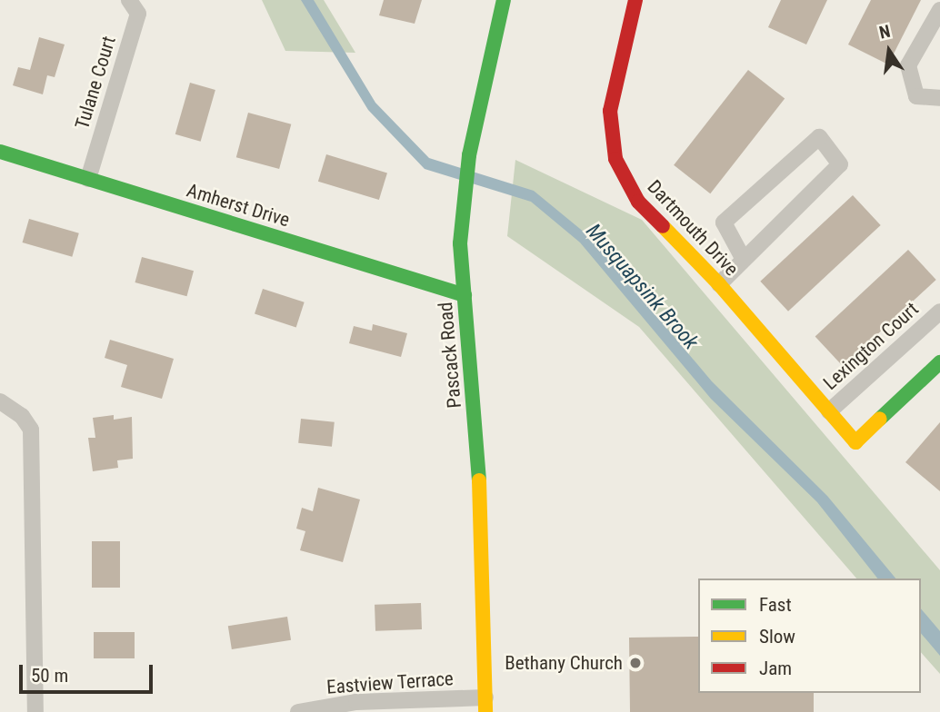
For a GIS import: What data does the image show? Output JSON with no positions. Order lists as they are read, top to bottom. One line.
{"streets":{"street":["Tulane Court","Amherst Drive","Dartmouth Drive","Lexington Court","Pascack Road","Eastview Terrace"]},"crossings":[["Tulane Court","Amherst Drive"],["Amherst Drive","Pascack Road"],["Dartmouth Drive","Lexington Court"],["Pascack Road","Eastview Terrace"]],"water":["Musquapsink Brook"],"places":["Bethany Church"],"legend":["Fast","Slow","Jam"],"scale_bar":"50 m","north":"top"}
